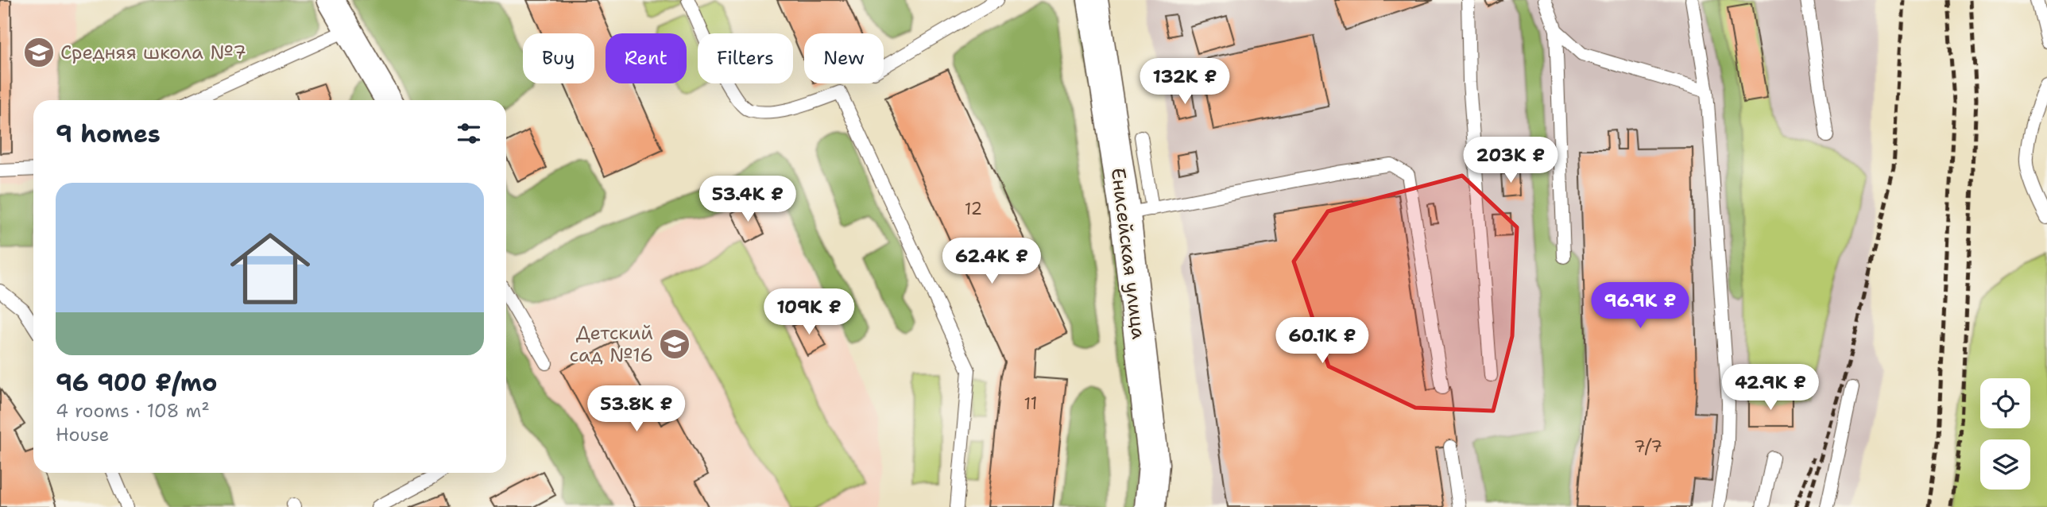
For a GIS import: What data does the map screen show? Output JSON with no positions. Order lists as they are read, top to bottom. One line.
{"streets":{"main road":["Енисейская улица"]},"places":{"school or university":["Средняя школа №7","Детский сад №16"]},"house_numbers":["12","11","7/7"],"page":{"chip":["Buy","Rent","Filters","New"],"price":["132K ₽","203K ₽","53.4K ₽","62.4K ₽","96.9K ₽","109K ₽","60.1K ₽","42.9K ₽","53.8K ₽"],"heading":"9 homes","list":[{"name":"96 900 ₽/mo","note":"4 rooms · 108 m² · House"}]}}
